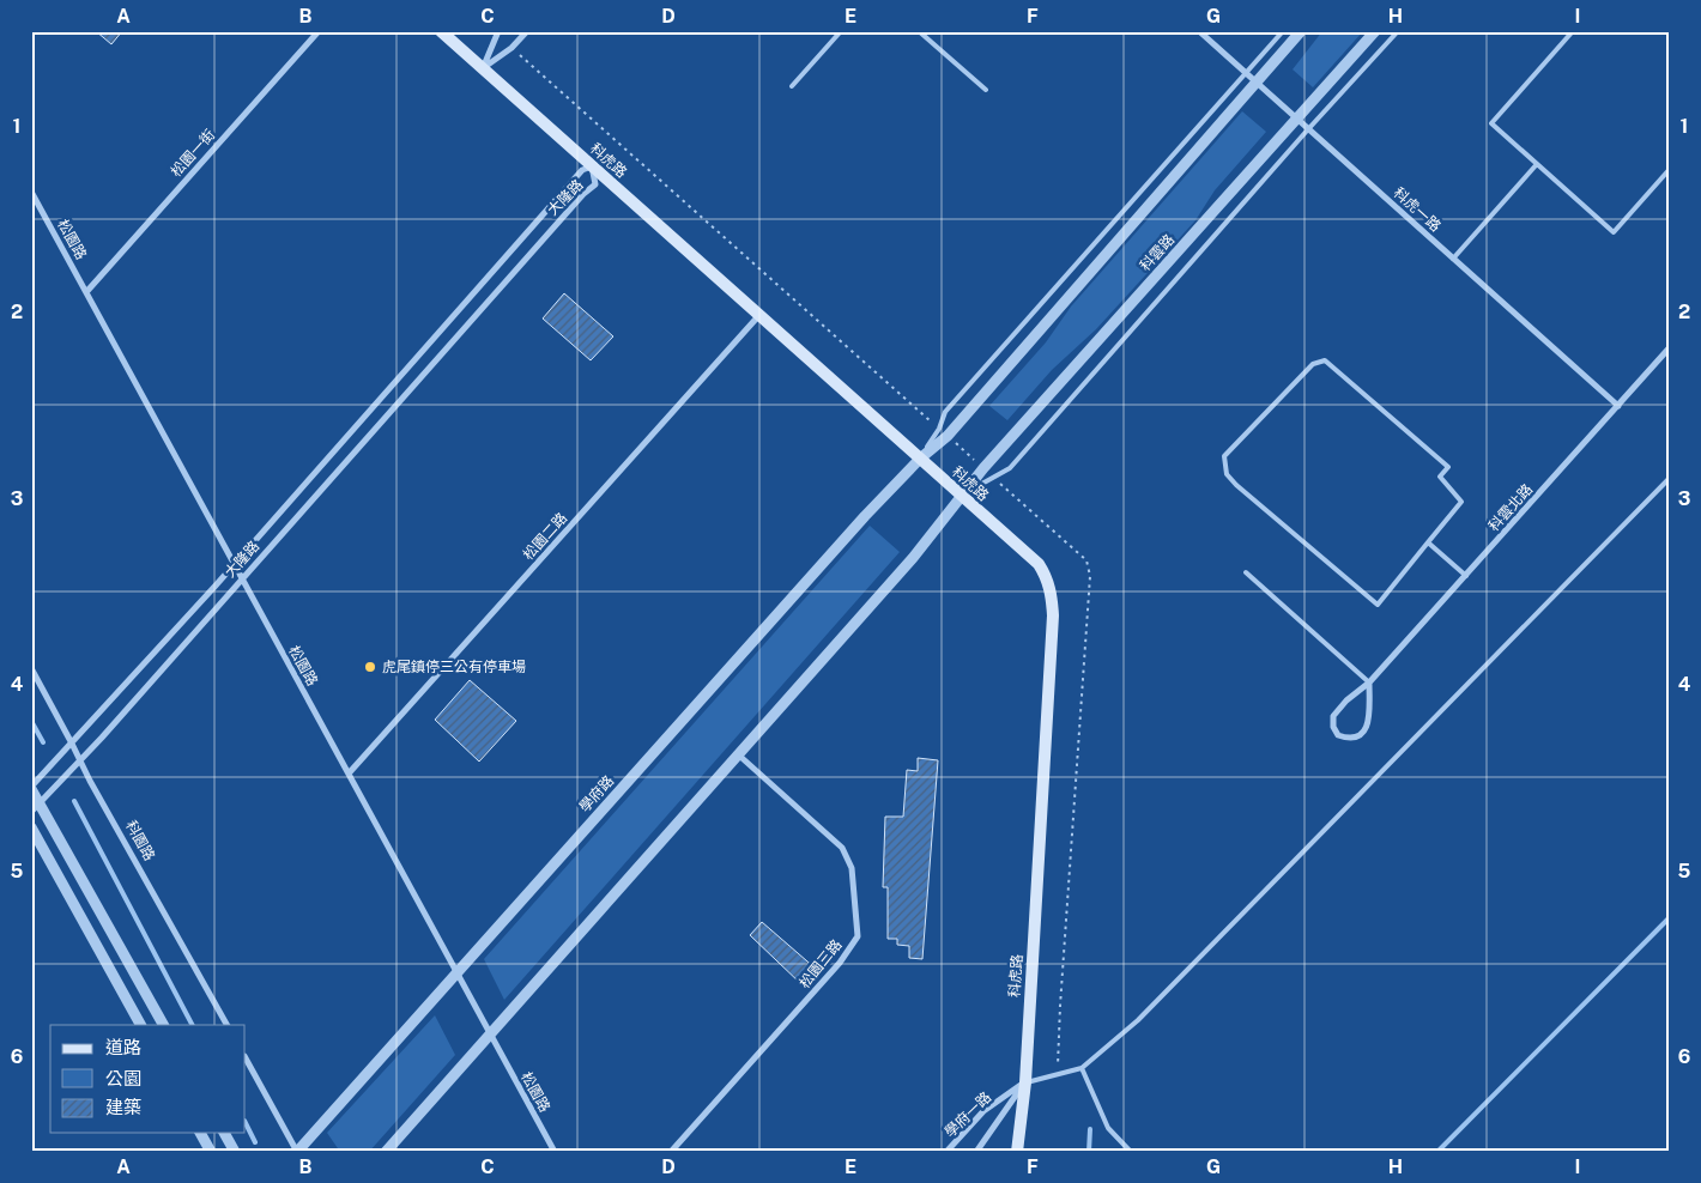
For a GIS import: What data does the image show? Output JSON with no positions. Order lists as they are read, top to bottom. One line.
{"streets":{"main road":["科虎路"],"street":["松園一街","大隆路","科虎一路","松園路","科雲路","科雲北路","松園二路","學府路","科園路","松園三路","學府一路"]},"crossings":[["松園一街","松園路"],["科虎路","大隆路"],["科虎路","科雲路"],["科虎路","松園二路"],["科虎路","學府路"],["科虎路","學府一路"],["大隆路","松園路"],["大隆路","科園路"],["科虎一路","科雲路"],["科虎一路","科雲北路"],["松園路","松園二路"],["松園路","學府路"]],"places":["虎尾鎮停三公有停車場"],"legend":["道路","公園","建築"],"grid":{"columns":["A","B","C","D","E","F","G","H","I"],"rows":["1","2","3","4","5","6"]}}
